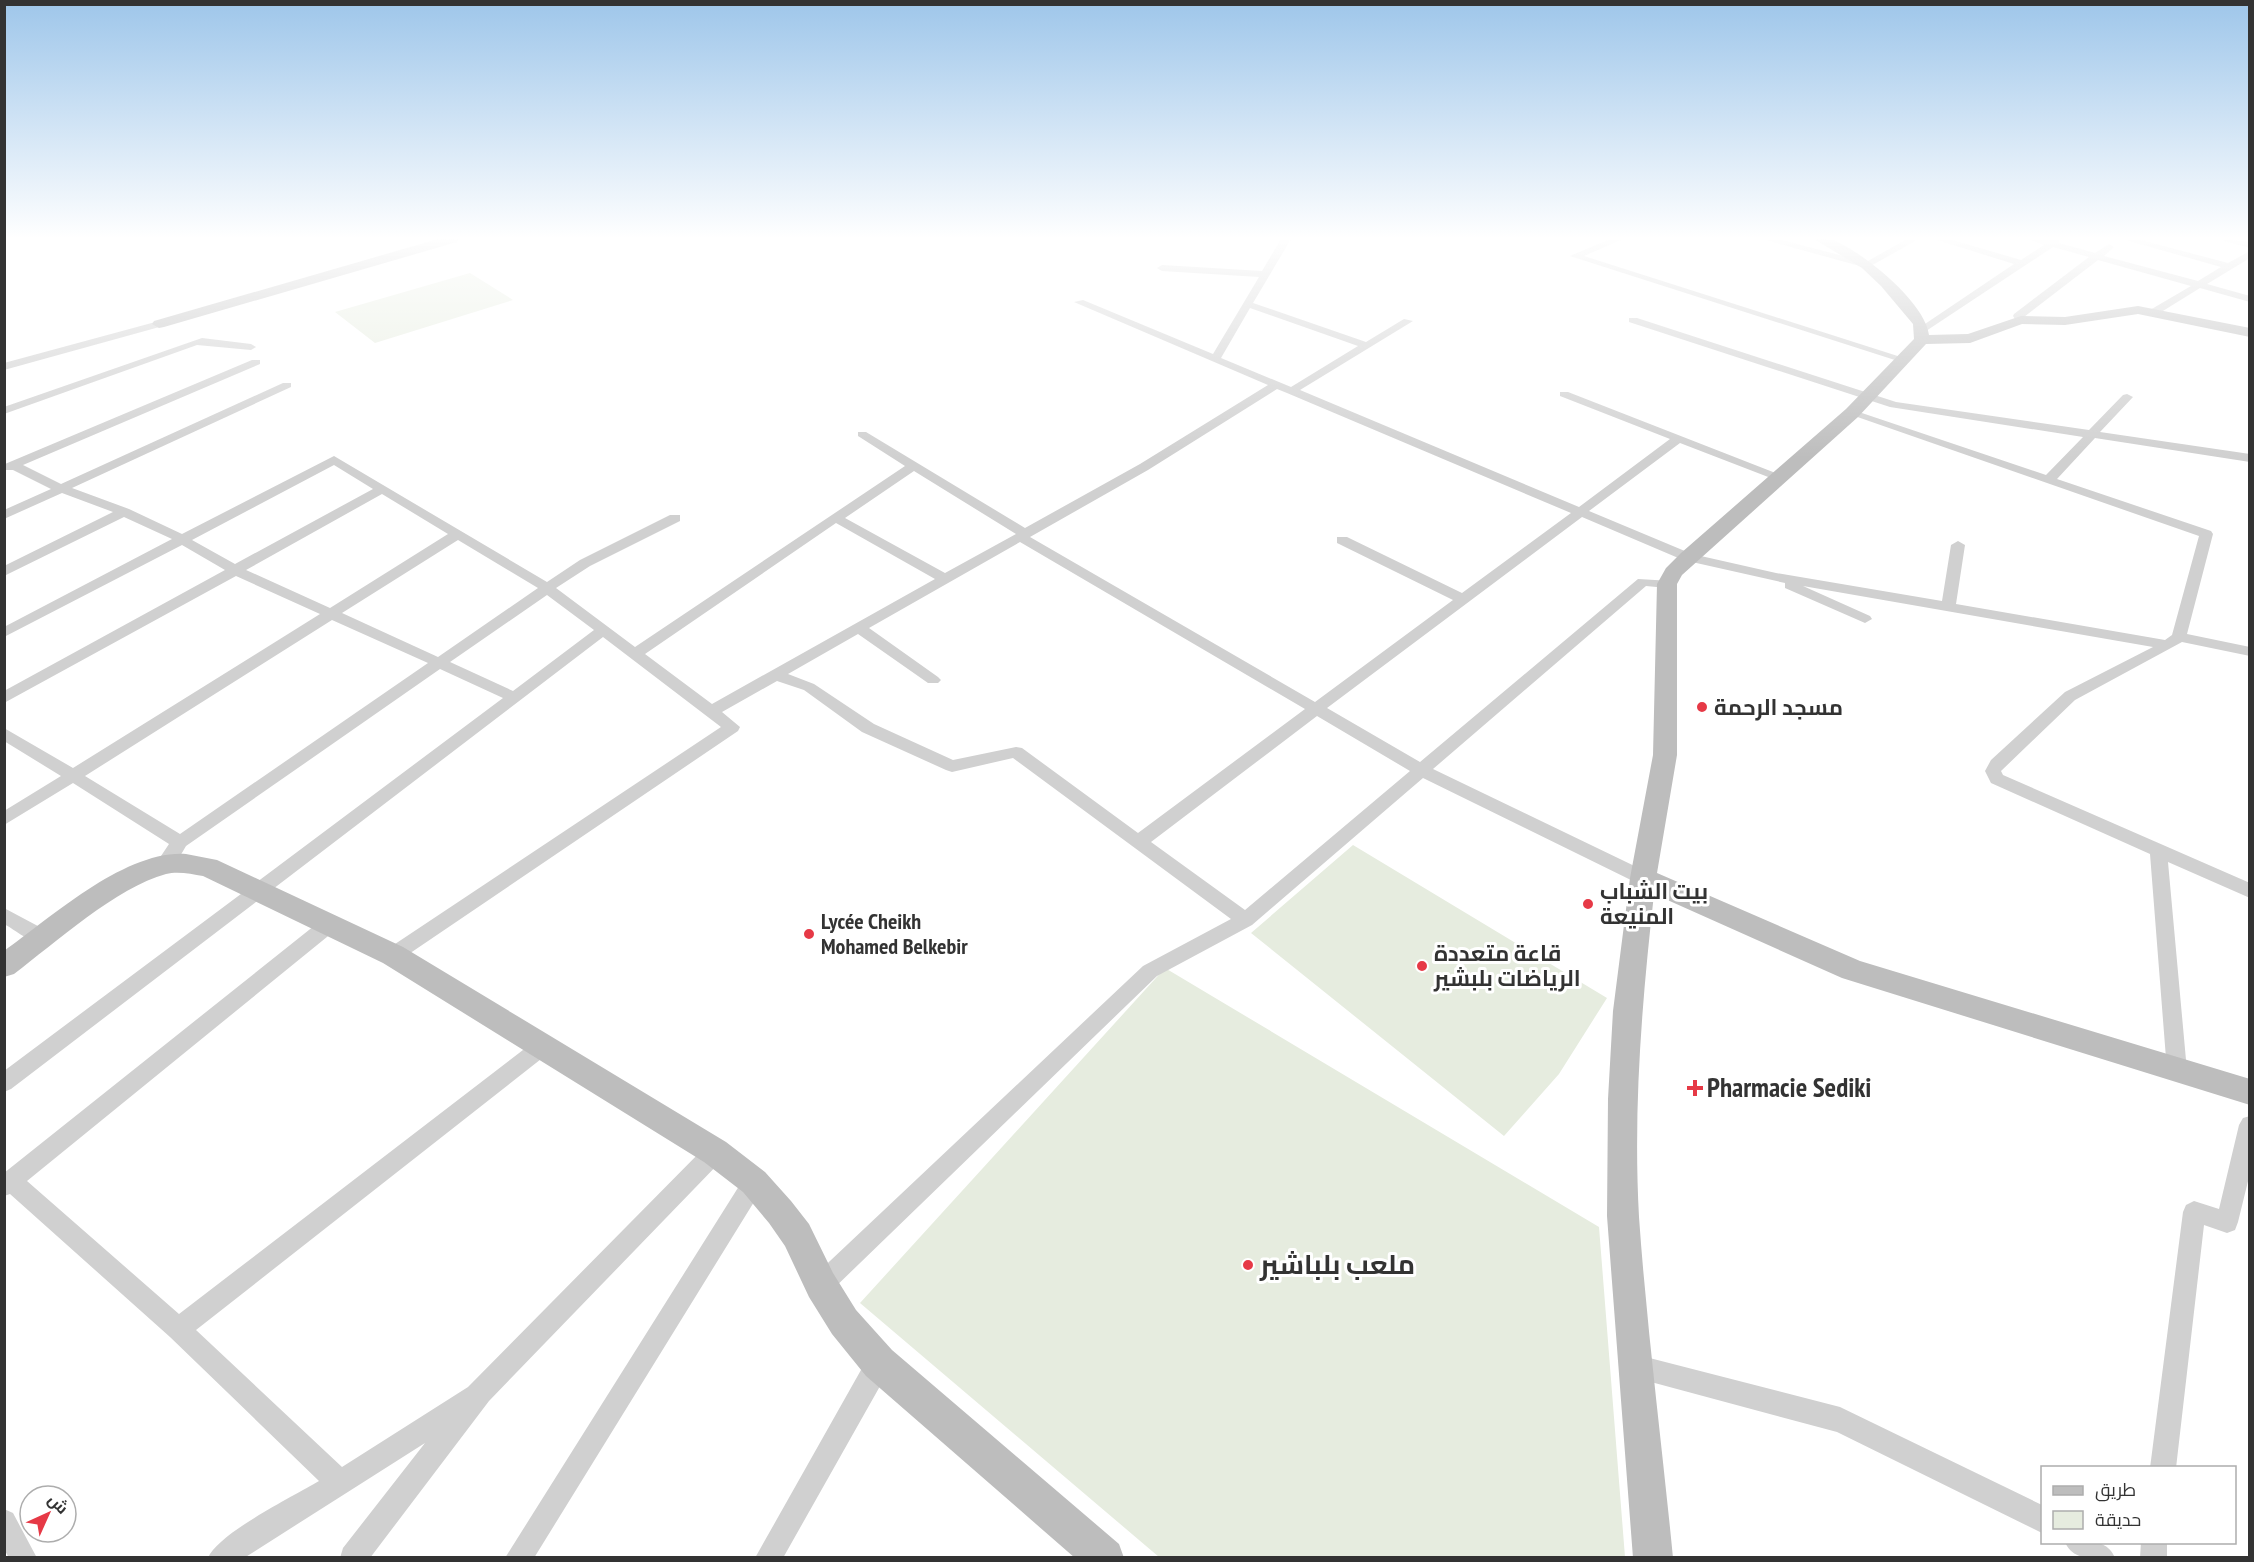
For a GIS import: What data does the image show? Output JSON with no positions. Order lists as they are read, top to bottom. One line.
{"places":{"other":["مسجد الرحمة","بيت الشباب المنيعة","Lycée Cheikh Mohamed Belkebir","قاعة متعددة الرياضات بلبشير","ملعب بلباشير"],"health":["Pharmacie Sediki"]},"legend":["طريق","حديقة"],"north":"top right"}
